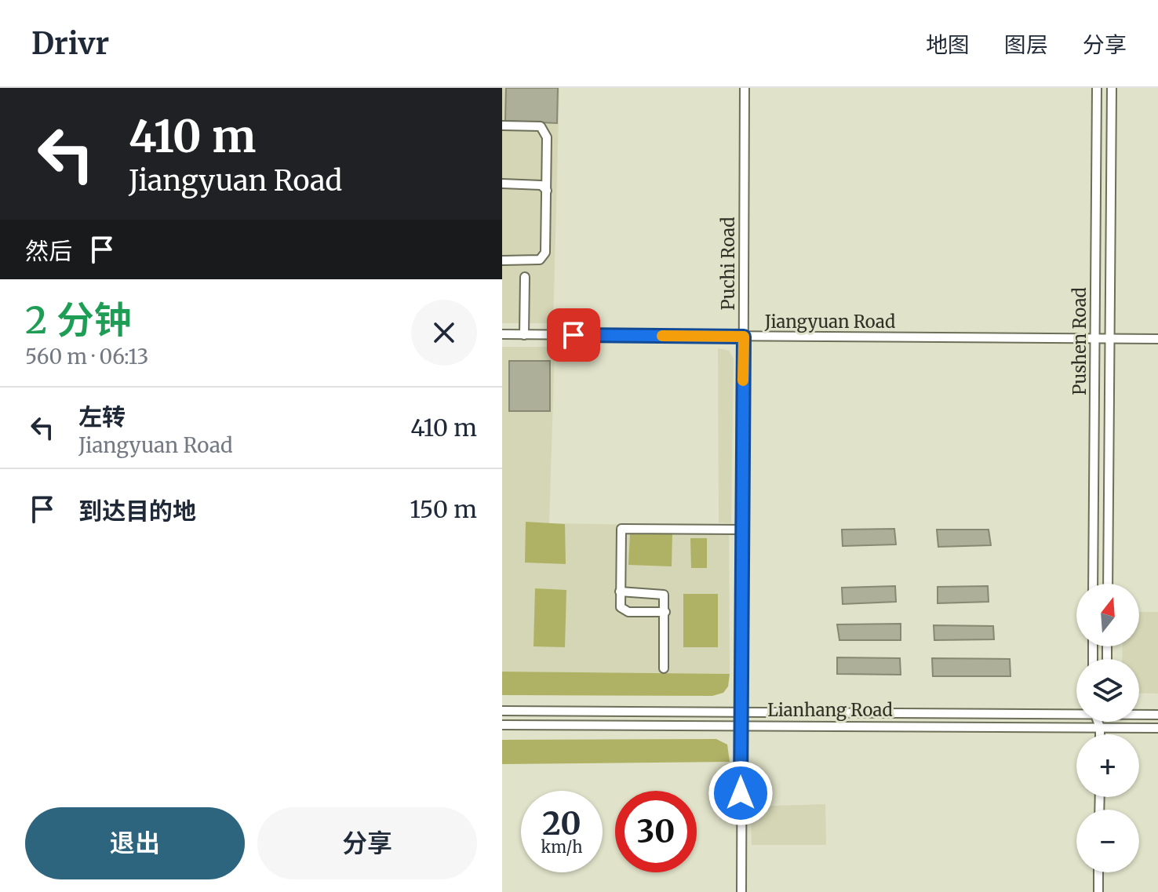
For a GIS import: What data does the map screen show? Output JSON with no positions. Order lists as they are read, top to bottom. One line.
{"streets":{"street":["Puchi Road","Jiangyuan Road","Pushen Road","Lianhang Road"]},"crossings":[["Puchi Road","Jiangyuan Road"],["Puchi Road","Lianhang Road"],["Jiangyuan Road","Pushen Road"]],"north":"top","page":{"header":"Drivr","nav":["地图","图层","分享"],"turn":["410 m","Jiangyuan Road"],"then":"然后","heading":["2 分钟","560 m · 06:13"],"list":[{"name":"左转","note":"Jiangyuan Road","value":"410 m"},{"name":"到达目的地","value":"150 m"}],"map_buttons":["+","−"],"speed":"20 km/h","limit":"30","buttons":["退出","分享"]}}
